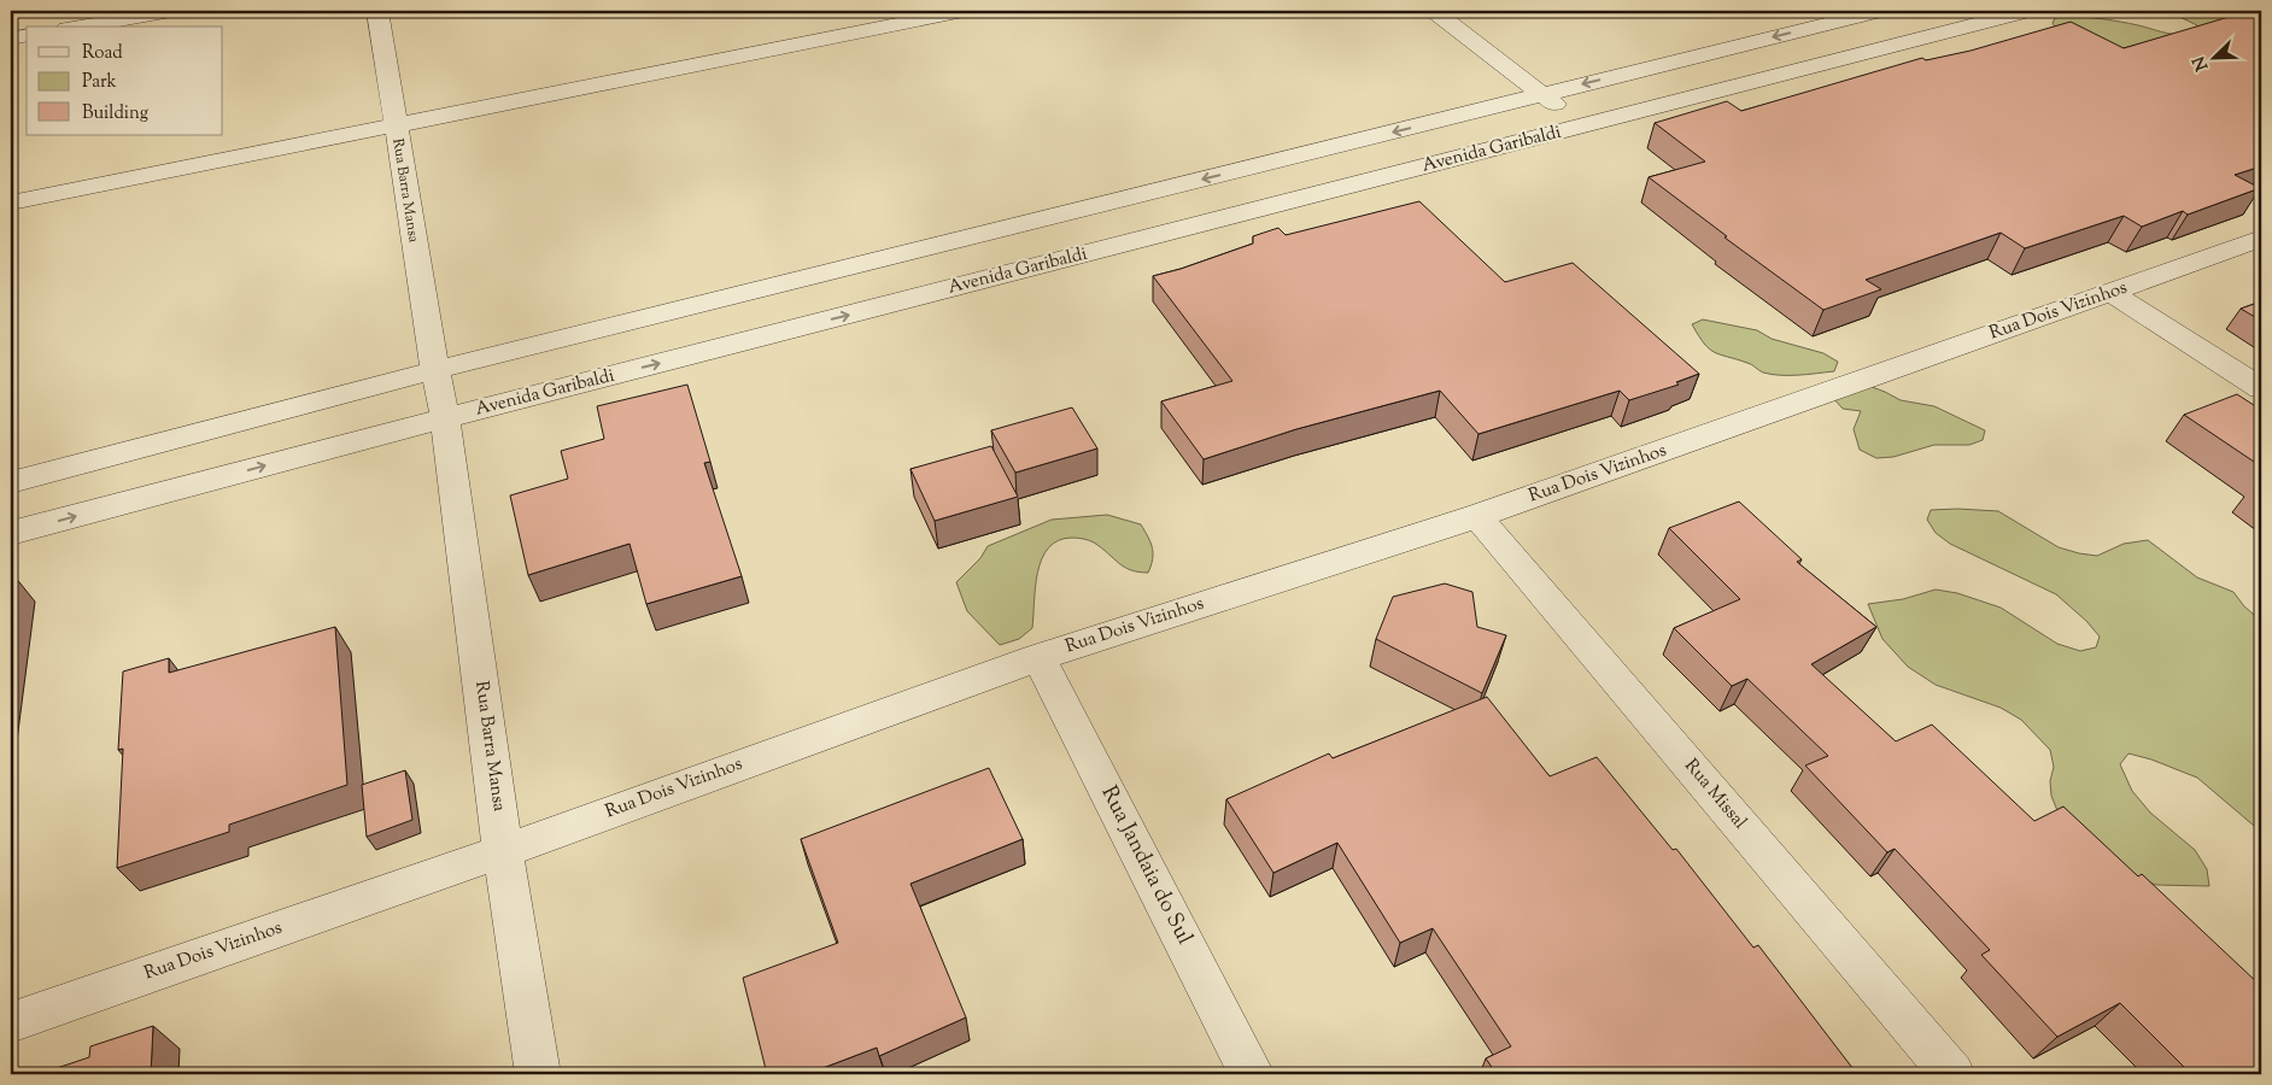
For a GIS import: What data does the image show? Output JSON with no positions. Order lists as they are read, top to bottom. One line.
{"streets":{"street":["Avenida Garibaldi","Rua Barra Mansa","Rua Dois Vizinhos","Rua Missal","Rua Jandaia do Sul"]},"crossings":[["Avenida Garibaldi","Rua Barra Mansa"],["Rua Barra Mansa","Rua Dois Vizinhos"],["Rua Dois Vizinhos","Rua Missal"],["Rua Dois Vizinhos","Rua Jandaia do Sul"]],"legend":["Road","Park","Building"],"north":"bottom left"}
